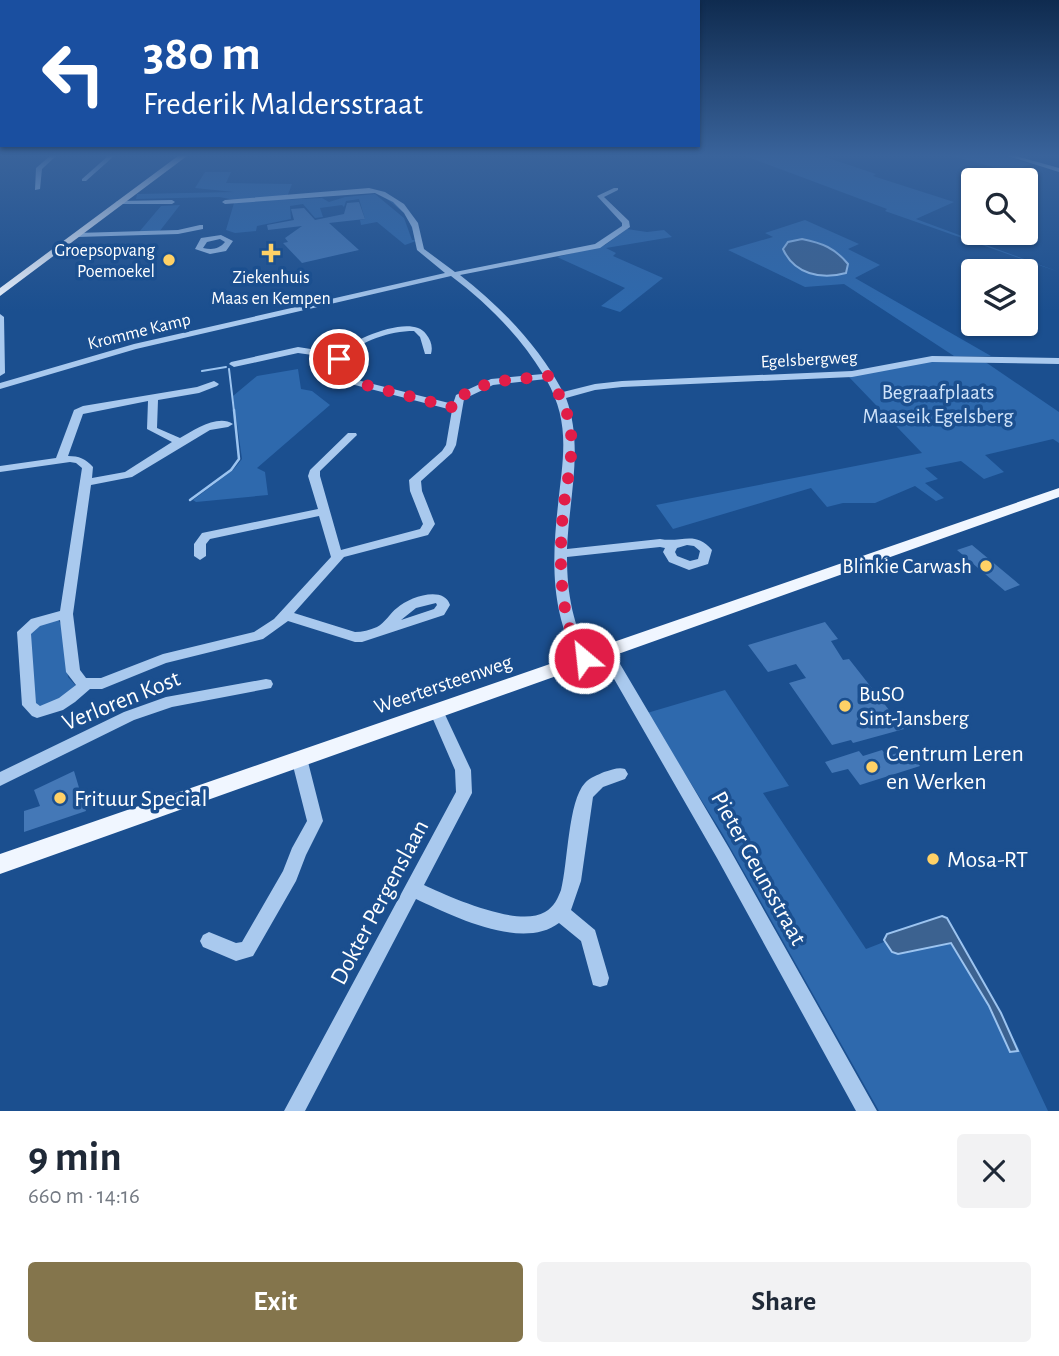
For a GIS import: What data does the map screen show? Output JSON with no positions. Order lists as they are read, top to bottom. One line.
{"streets":{"main road":["Weertersteenweg"],"street":["Kromme Kamp","Egelsbergweg","Verloren Kost","Pieter Geunsstraat","Dokter Pergenslaan"]},"crossings":[["Weertersteenweg","Pieter Geunsstraat"],["Weertersteenweg","Dokter Pergenslaan"]],"parks":["Begraafplaats Maaseik Egelsberg"],"places":{"health":["Ziekenhuis Maas en Kempen"],"other":["Groepsopvang Poemoekel","Blinkie Carwash","BuSO Sint-Jansberg","Centrum Leren en Werken","Frituur Special","Mosa-RT"]},"page":{"turn":["380 m","Frederik Maldersstraat"],"heading":["9 min","660 m · 14:16"],"buttons":["Exit","Share"]}}
